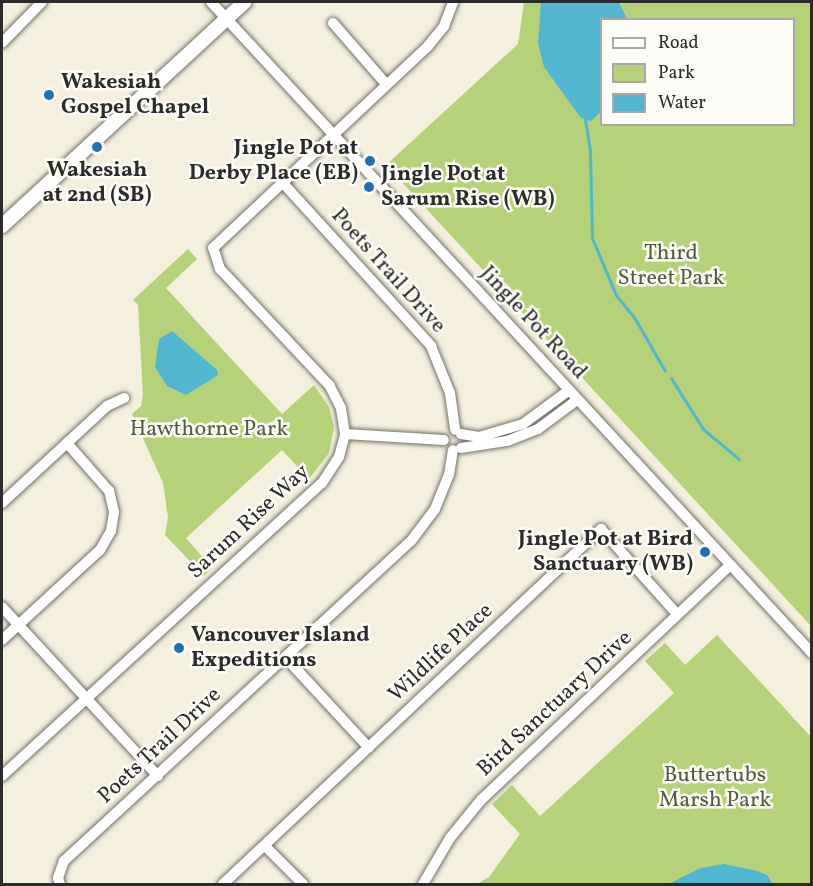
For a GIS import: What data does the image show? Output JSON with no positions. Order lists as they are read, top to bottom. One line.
{"streets":{"street":["Poets Trail Drive","Jingle Pot Road","Sarum Rise Way","Wildlife Place","Bird Sanctuary Drive"]},"crossings":[["Poets Trail Drive","Sarum Rise Way"],["Jingle Pot Road","Sarum Rise Way"],["Jingle Pot Road","Bird Sanctuary Drive"],["Wildlife Place","Bird Sanctuary Drive"]],"parks":["Third Street Park","Hawthorne Park","Buttertubs Marsh Park"],"places":["Wakesiah Gospel Chapel","Wakesiah at 2nd (SB)","Jingle Pot at Derby Place (EB)","Jingle Pot at Sarum Rise (WB)","Jingle Pot at Bird Sanctuary (WB)","Vancouver Island Expeditions"],"legend":["Road","Park","Water"]}
